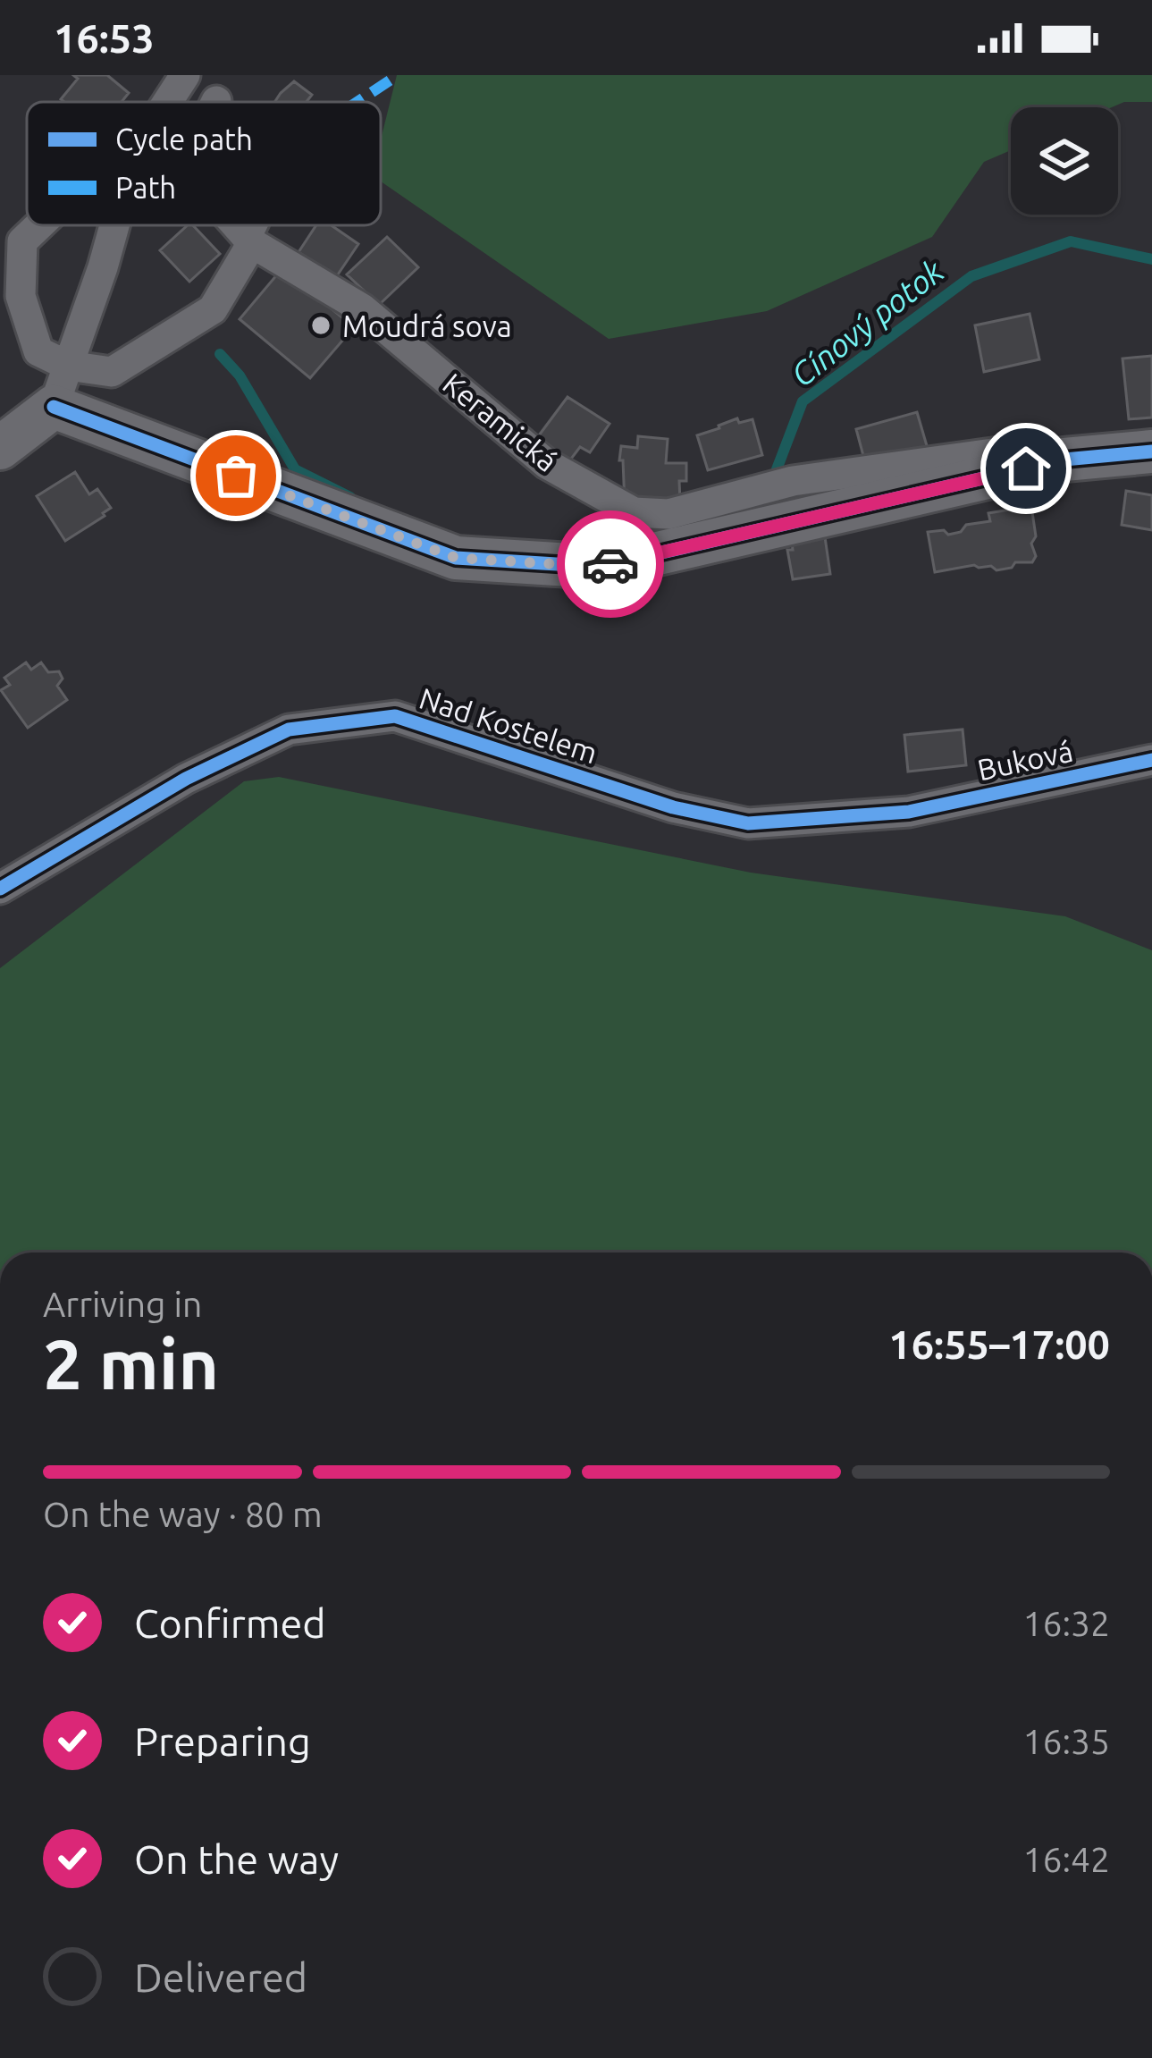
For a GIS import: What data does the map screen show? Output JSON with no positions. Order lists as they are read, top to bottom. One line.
{"streets":{"street":["Keramická","Nad Kostelem","Buková"]},"crossings":[["Nad Kostelem","Buková"]],"water":["Cínový potok"],"places":["Moudrá sova"],"legend":["Cycle path","Path"],"page":{"status":"16:53","heading":["2 min","Arriving in","16:55–17:00"],"bar":"On the way · 80 m","list":[["Confirmed","16:32"],["Preparing","16:35"],["On the way","16:42"],"Delivered"]}}
